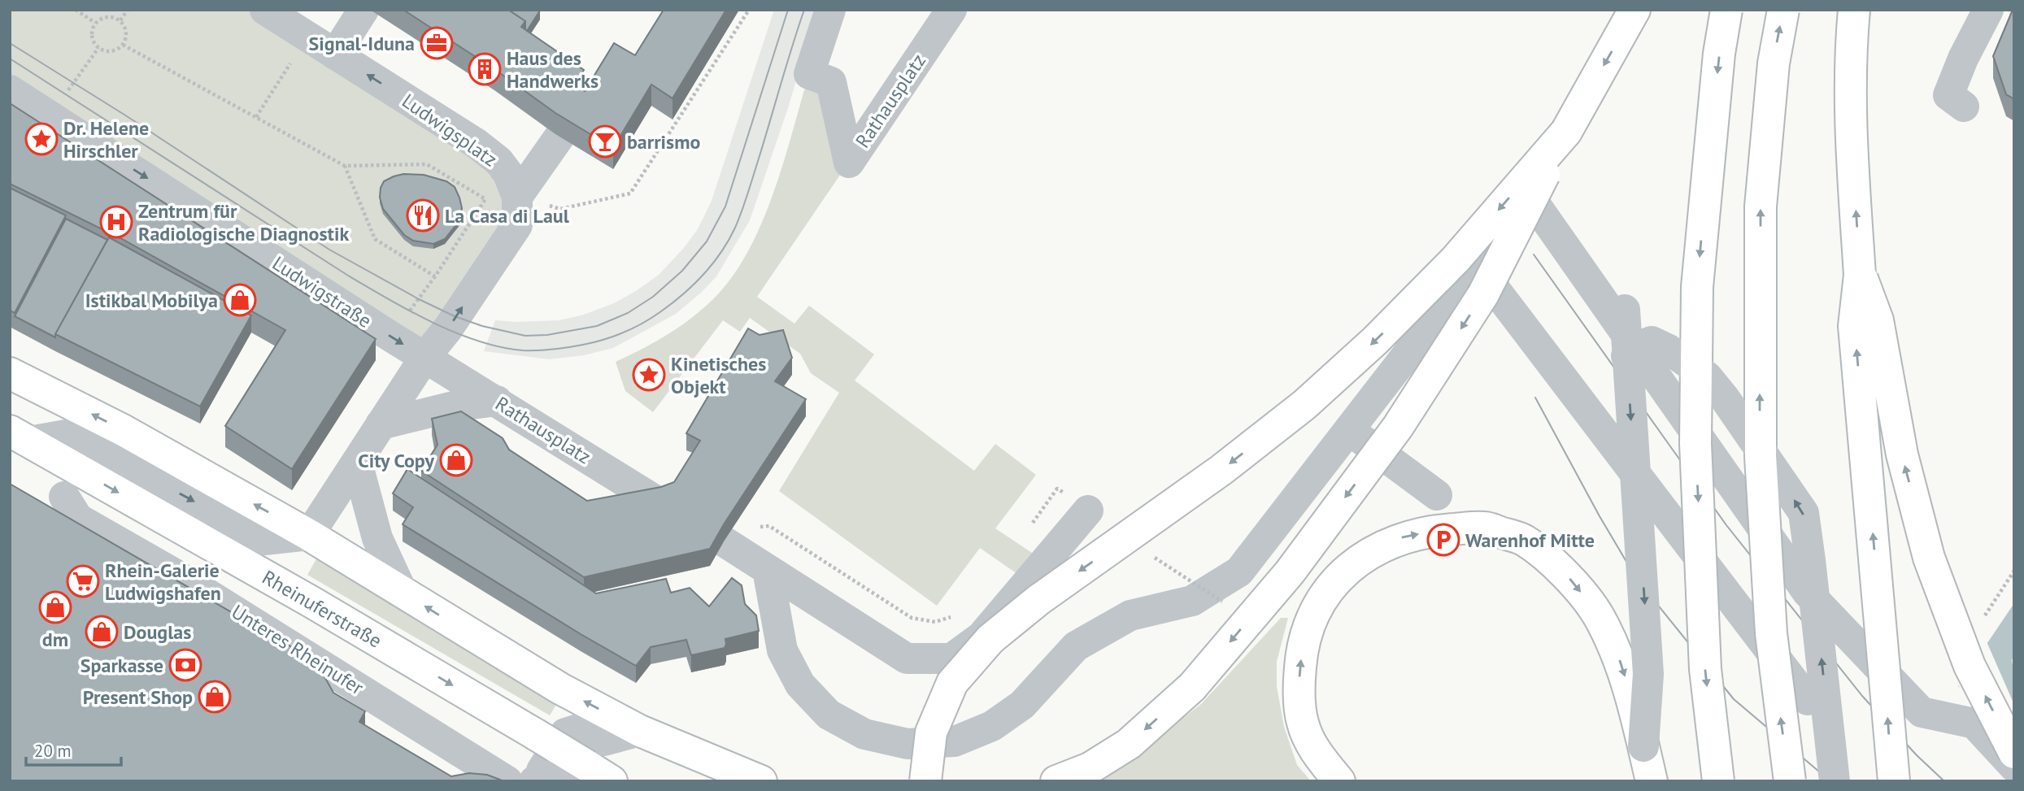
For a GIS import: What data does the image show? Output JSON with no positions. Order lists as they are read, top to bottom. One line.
{"streets":{"main road":["Rheinuferstraße"],"street":["Rathausplatz","Ludwigsplatz","Ludwigstraße","Unteres Rheinufer"]},"crossings":[["Rathausplatz","Ludwigsplatz"],["Rathausplatz","Ludwigstraße"],["Ludwigsplatz","Ludwigstraße"]],"one_way":["Ludwigstraße","Rheinuferstraße"],"places":{"office":["Signal-Iduna"],"building":["Haus des Handwerks"],"place":["Dr. Helene Hirschler","Kinetisches Objekt"],"bar":["barrismo"],"restaurant":["La Casa di Laul"],"hospital":["Zentrum für Radiologische Diagnostik"],"shop":["Istikbal Mobilya","City Copy","dm","Douglas","Present Shop"],"parking":["Warenhof Mitte"],"supermarket":["Rhein-Galerie Ludwigshafen"],"bank":["Sparkasse"]},"scale_bar":"20 m"}
